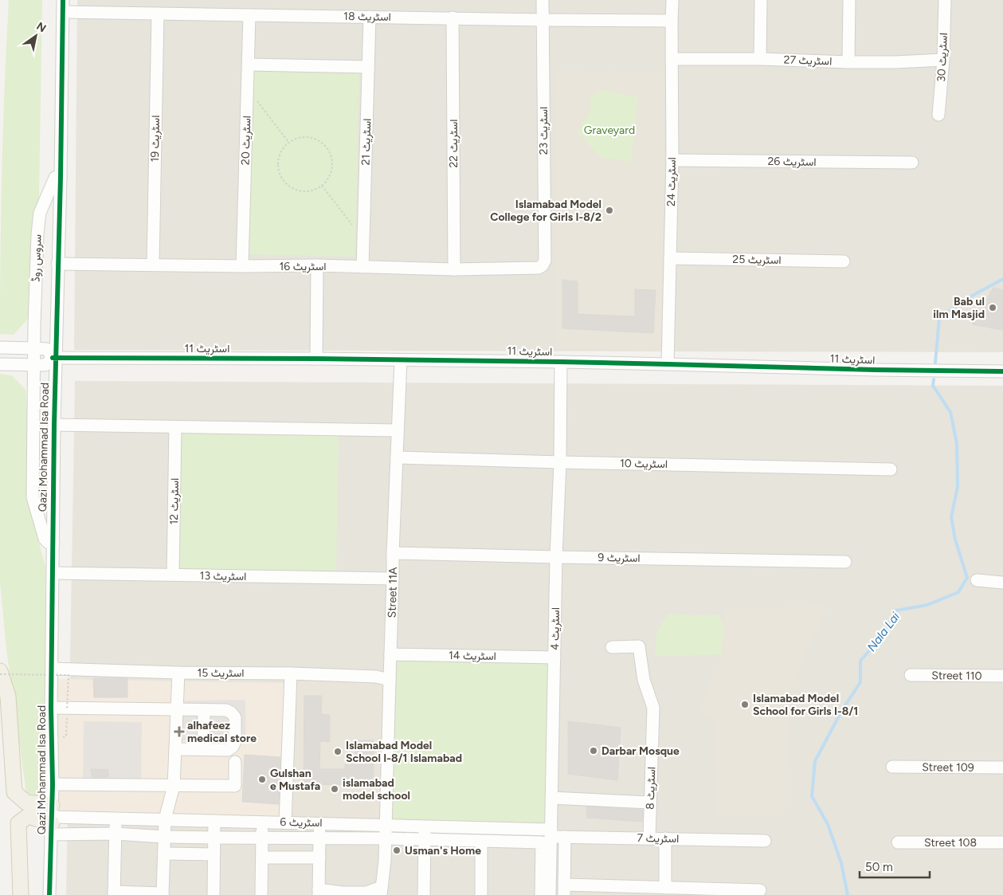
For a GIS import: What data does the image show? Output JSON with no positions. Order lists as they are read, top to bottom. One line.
{"streets":{"street":["اسٹریٹ 18","اسٹریٹ 30","اسٹریٹ 27","اسٹریٹ 23","اسٹریٹ 19","اسٹریٹ 20","اسٹریٹ 21","اسٹریٹ 22","اسٹریٹ 26","اسٹریٹ 24","سروس روڈ","اسٹریٹ 25","اسٹریٹ 16","اسٹریٹ 11","Qazi Mohammad Isa Road","اسٹریٹ 10","اسٹریٹ 12","اسٹریٹ 9","اسٹریٹ 13","Street 11A","اسٹریٹ 4","اسٹریٹ 14","اسٹریٹ 15","Street 110","Street 109","اسٹریٹ 8","اسٹریٹ 6","اسٹریٹ 7","Street 108"]},"crossings":[["اسٹریٹ 18","اسٹریٹ 23"],["اسٹریٹ 18","اسٹریٹ 19"],["اسٹریٹ 18","اسٹریٹ 20"],["اسٹریٹ 18","اسٹریٹ 21"],["اسٹریٹ 18","اسٹریٹ 22"],["اسٹریٹ 18","اسٹریٹ 24"],["اسٹریٹ 18","Qazi Mohammad Isa Road"],["اسٹریٹ 30","اسٹریٹ 27"],["اسٹریٹ 27","اسٹریٹ 24"],["اسٹریٹ 23","اسٹریٹ 16"],["اسٹریٹ 19","اسٹریٹ 16"],["اسٹریٹ 20","اسٹریٹ 16"],["اسٹریٹ 21","اسٹریٹ 16"],["اسٹریٹ 22","اسٹریٹ 16"],["اسٹریٹ 26","اسٹریٹ 24"],["اسٹریٹ 24","اسٹریٹ 25"],["اسٹریٹ 24","اسٹریٹ 11"],["سروس روڈ","Qazi Mohammad Isa Road"],["اسٹریٹ 16","Qazi Mohammad Isa Road"],["اسٹریٹ 11","Qazi Mohammad Isa Road"],["اسٹریٹ 11","Street 11A"],["اسٹریٹ 11","اسٹریٹ 4"],["Qazi Mohammad Isa Road","اسٹریٹ 13"],["Qazi Mohammad Isa Road","اسٹریٹ 15"],["Qazi Mohammad Isa Road","اسٹریٹ 6"],["اسٹریٹ 10","Street 11A"],["اسٹریٹ 10","اسٹریٹ 4"],["اسٹریٹ 12","اسٹریٹ 13"],["اسٹریٹ 9","Street 11A"],["اسٹریٹ 9","اسٹریٹ 4"],["اسٹریٹ 13","Street 11A"],["Street 11A","اسٹریٹ 14"],["Street 11A","اسٹریٹ 15"],["Street 11A","اسٹریٹ 6"],["اسٹریٹ 4","اسٹریٹ 14"],["اسٹریٹ 4","اسٹریٹ 6"],["اسٹریٹ 4","اسٹریٹ 7"],["اسٹریٹ 8","اسٹریٹ 7"],["اسٹریٹ 6","اسٹریٹ 7"]],"water":["Nala Lai"],"parks":["Graveyard"],"places":{"other":["Islamabad Model College for Girls I-8/2","Bab ul ilm Masjid","Islamabad Model School for Girls I-8/1","Darbar Mosque","Islamabad Model School I-8/1 Islamabad","Gulshan e Mustafa","islamabad model school","Usman's Home"],"health":["alhafeez medical store"]},"scale_bar":"50 m","north":"top right"}
